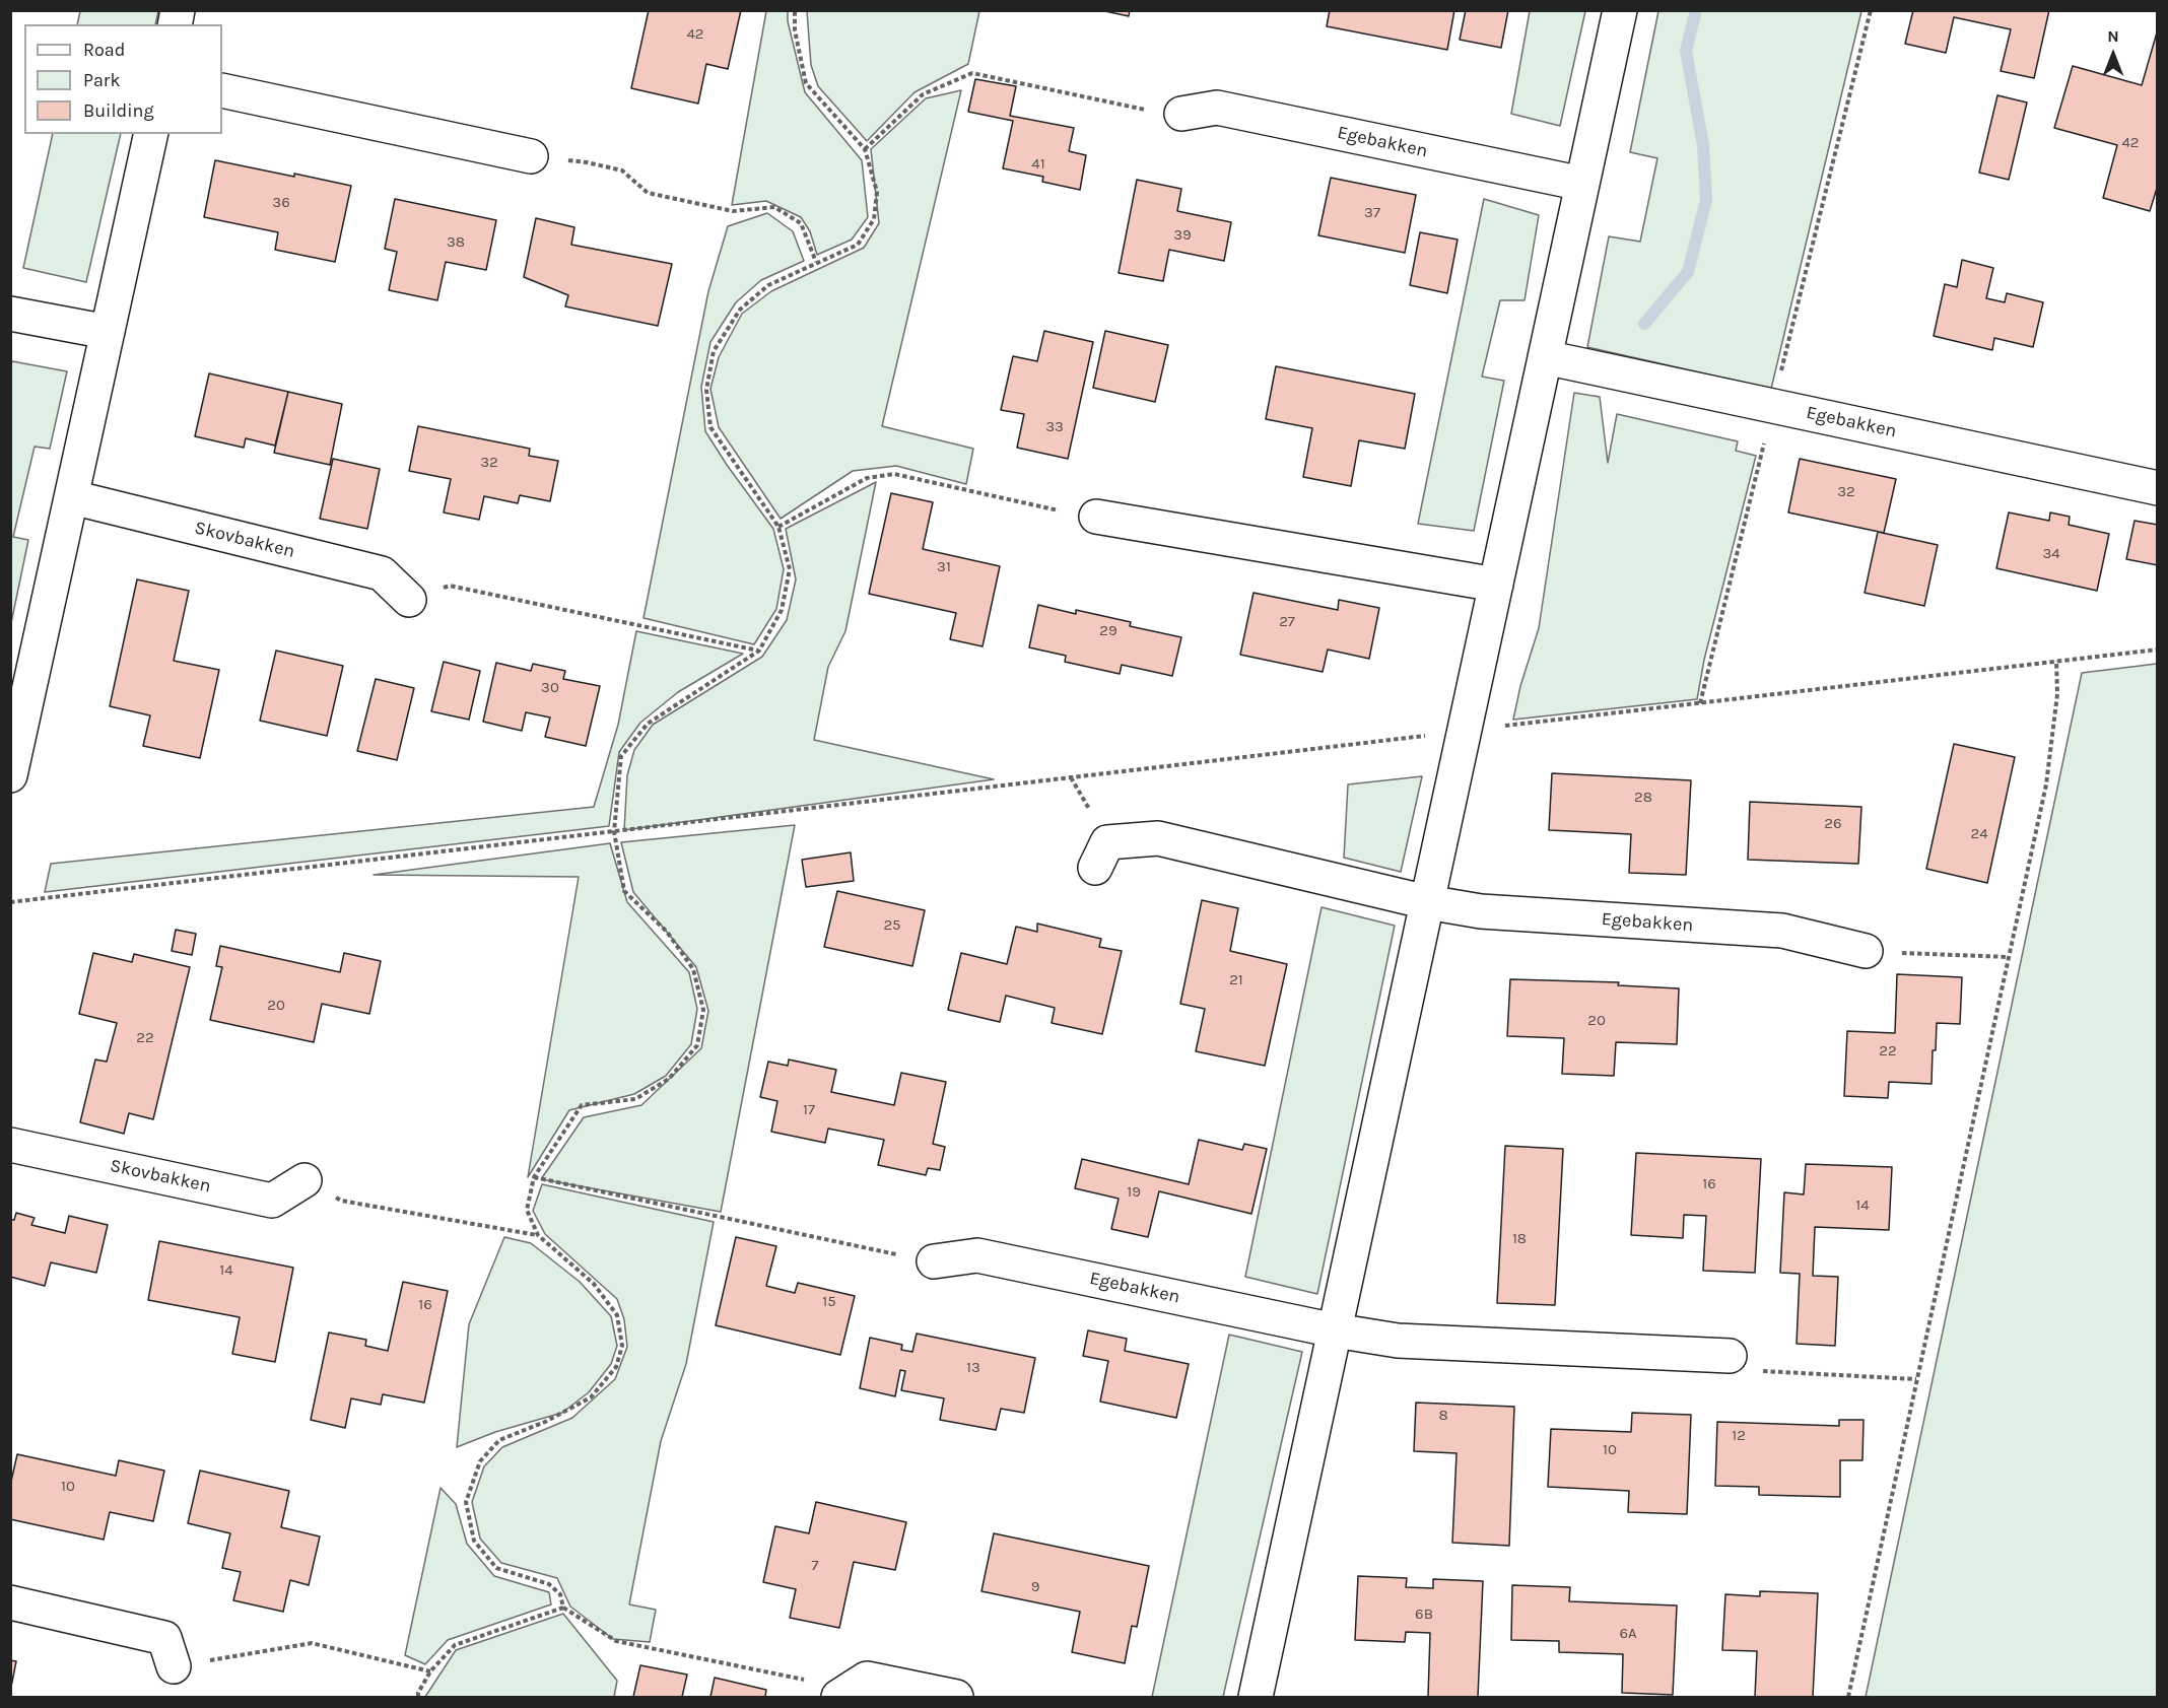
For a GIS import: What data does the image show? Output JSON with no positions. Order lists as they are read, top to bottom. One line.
{"streets":{"street":["Egebakken","Skovbakken"]},"house_numbers":["42","42","41","36","37","39","38","33","32","32","34","31","27","29","30","28","26","24","25","21","20","20","22","22","17","16","19","14","18","14","15","16","13","8","12","10","10","7","9","6B","6A"],"legend":["Road","Park","Building"],"north":"top"}
